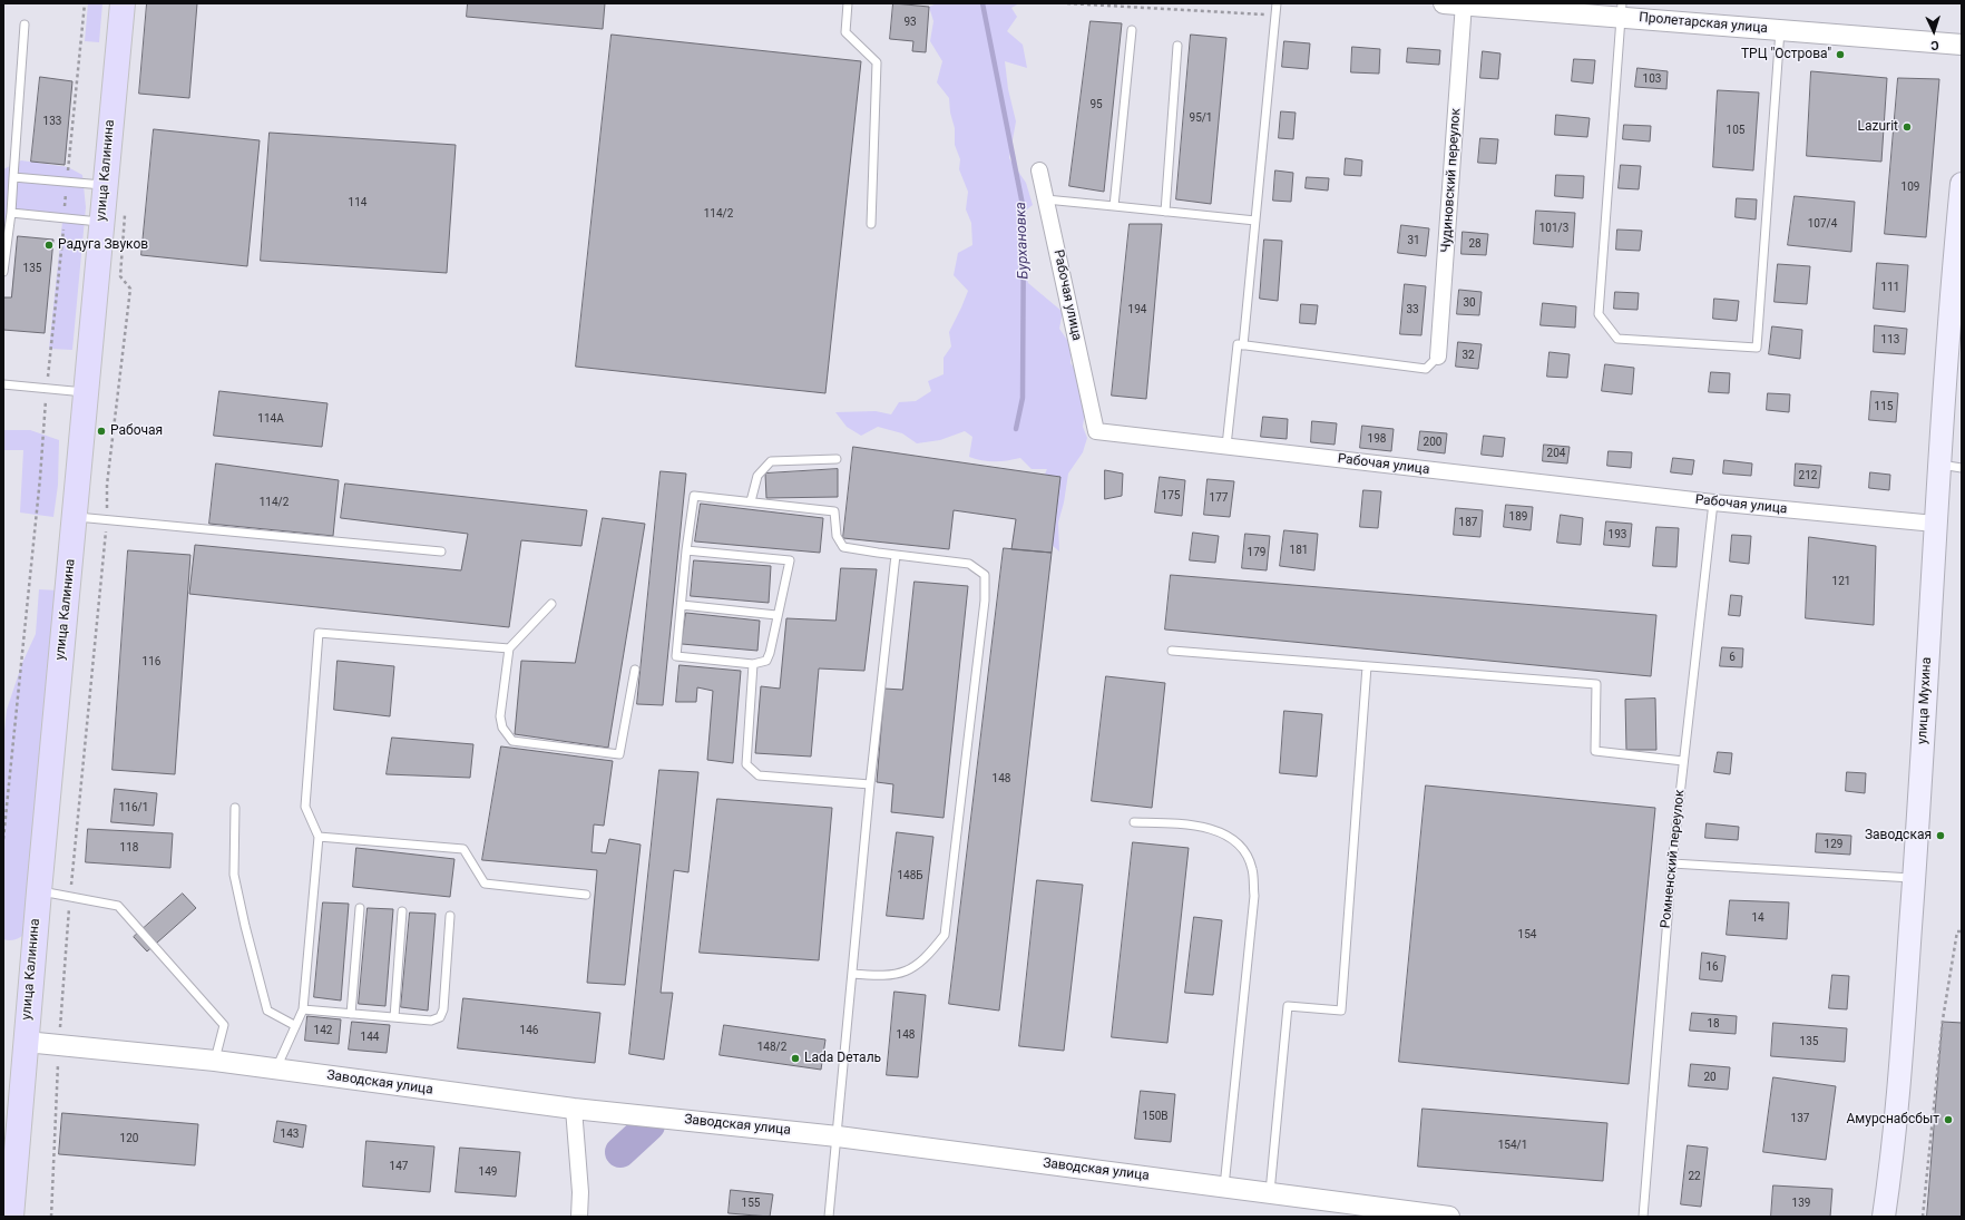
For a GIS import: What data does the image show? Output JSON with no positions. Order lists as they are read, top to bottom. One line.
{"streets":{"main road":["улица Калинина","улица Мухина"],"street":["Пролетарская улица","Чудиновский переулок","Рабочая улица","Заводская улица"],"lane":["Ромненский переулок"]},"crossings":[["Пролетарская улица","Чудиновский переулок"],["улица Калинина","Заводская улица"],["Рабочая улица","улица Мухина"],["Рабочая улица","Ромненский переулок"]],"water":["Бурхановка"],"places":["ТРЦ \"Острова\"","Lazurit","Радуга Звуков","Рабочая","Заводская","Lada Dеталь","Амурснабсбыт"],"house_numbers":["93","103","95","95/1","133","105","109","114","114/2","107/4","101/3","31","28","135","111","30","194","33","113","32","115","114А","198","200","204","212","175","177","114/2","189","187","193","181","179","121","6","116","148","116/1","129","118","148Б","14","154","16","18","142","146","148","144","135","148/2","20","150В","137","143","120","154/1","147","149","22","155","139"],"north":"bottom"}
